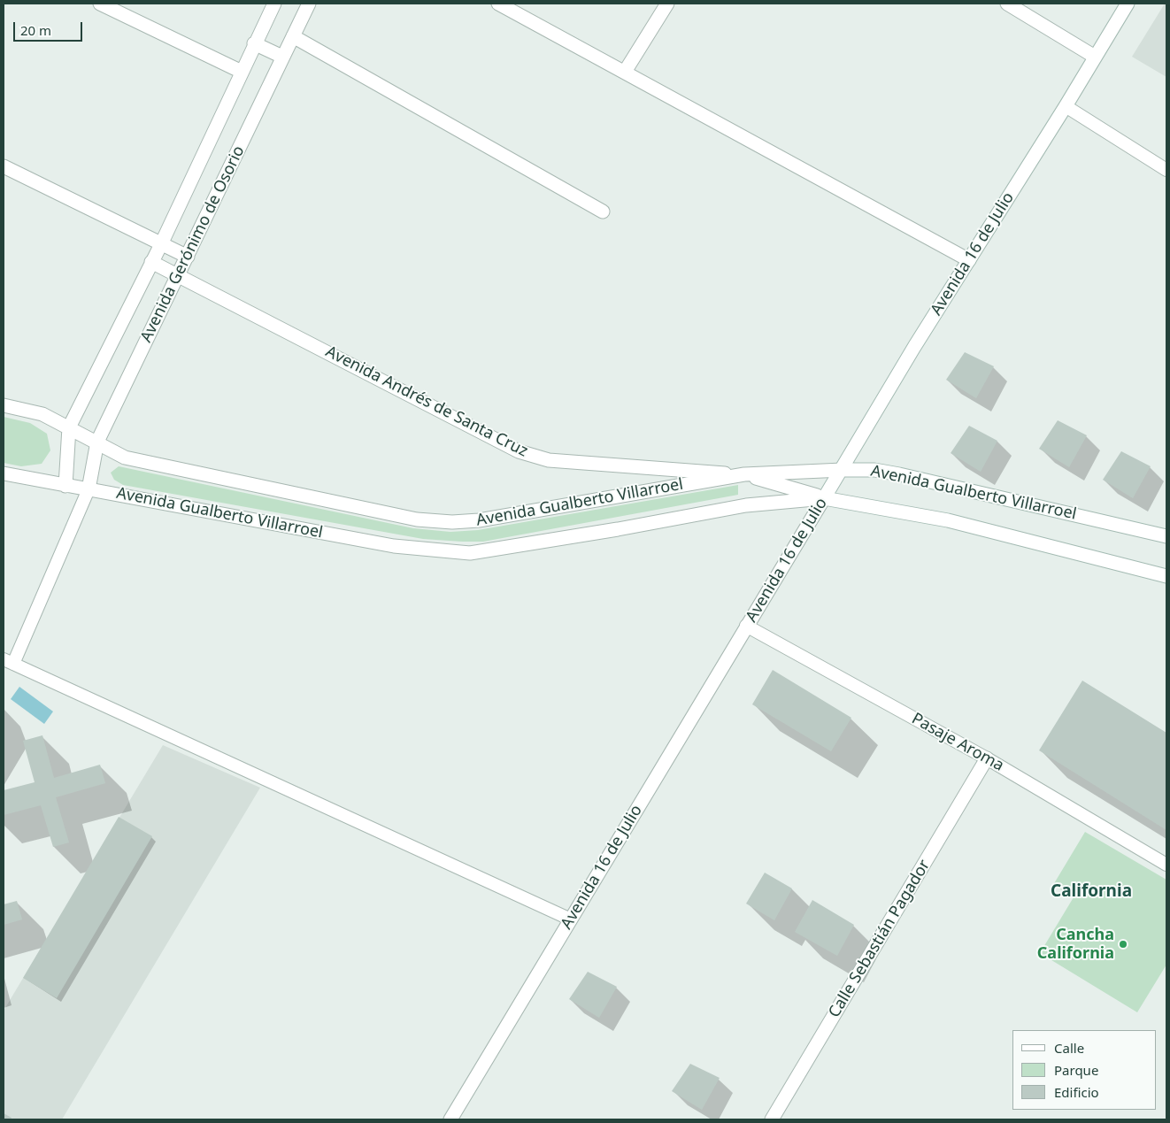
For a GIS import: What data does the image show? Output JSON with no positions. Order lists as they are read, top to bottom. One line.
{"streets":{"street":["Avenida Gerónimo de Osorio","Avenida 16 de Julio","Avenida Andrés de Santa Cruz","Avenida Gualberto Villarroel","Calle Sebastián Pagador"],"lane":["Pasaje Aroma"]},"crossings":[["Avenida Gerónimo de Osorio","Avenida Andrés de Santa Cruz"],["Avenida Gerónimo de Osorio","Avenida Gualberto Villarroel"],["Avenida 16 de Julio","Avenida Andrés de Santa Cruz"],["Avenida 16 de Julio","Avenida Gualberto Villarroel"],["Avenida 16 de Julio","Pasaje Aroma"],["Avenida Andrés de Santa Cruz","Avenida Gualberto Villarroel"],["Pasaje Aroma","Calle Sebastián Pagador"]],"districts":["California"],"places":["Cancha California"],"legend":["Calle","Parque","Edificio"],"scale_bar":"20 m"}
